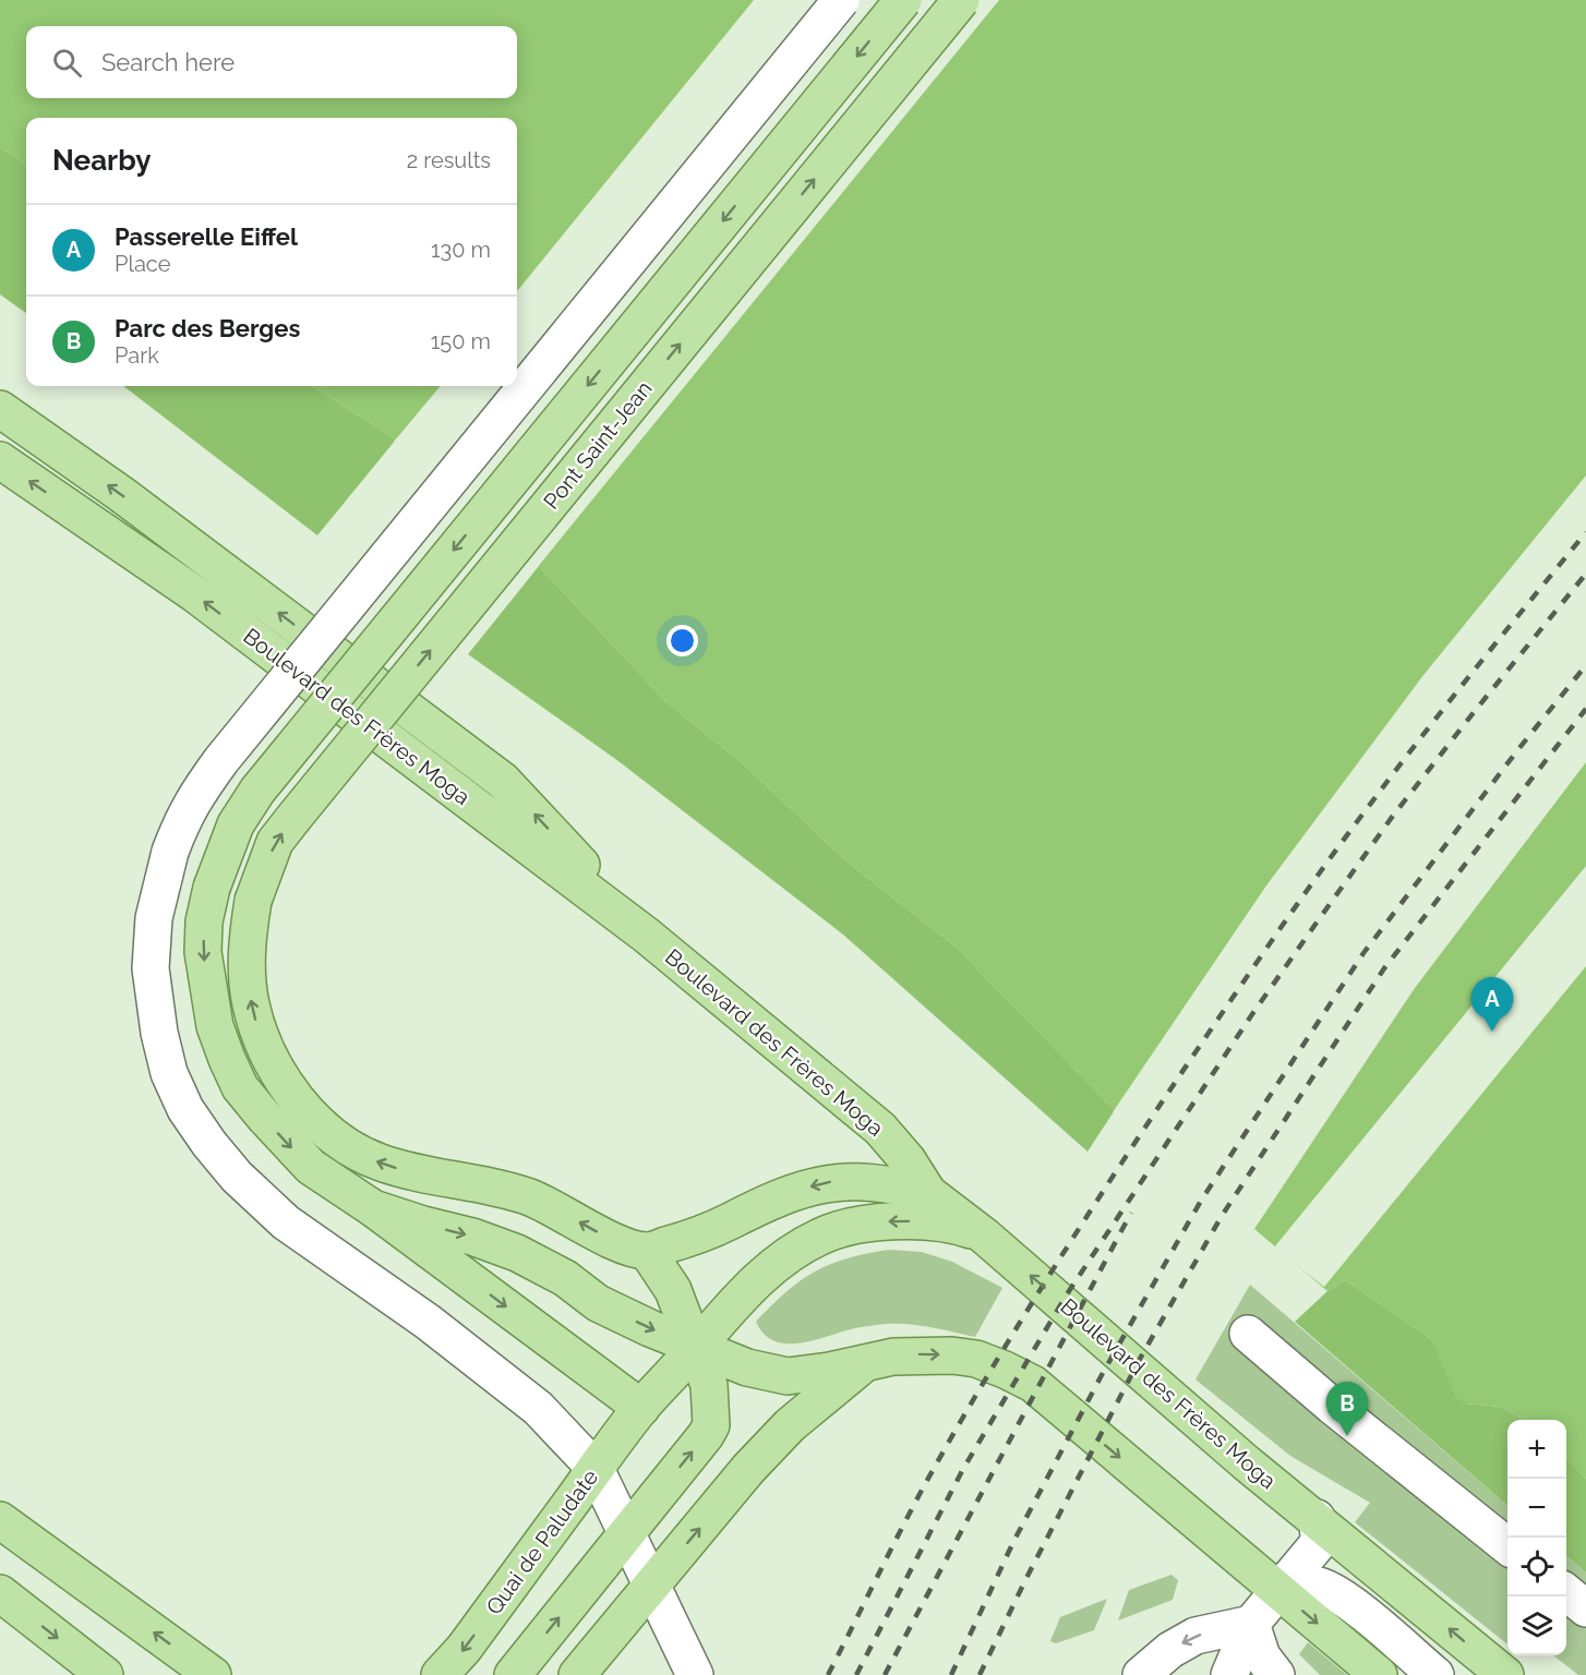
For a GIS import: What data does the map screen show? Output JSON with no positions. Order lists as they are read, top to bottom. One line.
{"streets":{"main road":["Pont Saint-Jean","Boulevard des Frères Moga","Quai de Paludate"]},"crossings":[["Boulevard des Frères Moga","Quai de Paludate"]],"page":{"search":"Search here","heading":["Nearby","2 results"],"list":[{"mark":"A","name":"Passerelle Eiffel","note":"Place","value":"130 m"},{"mark":"B","name":"Parc des Berges","note":"Park","value":"150 m"}],"pins":["A","B"],"map_buttons":["+","−"]}}
